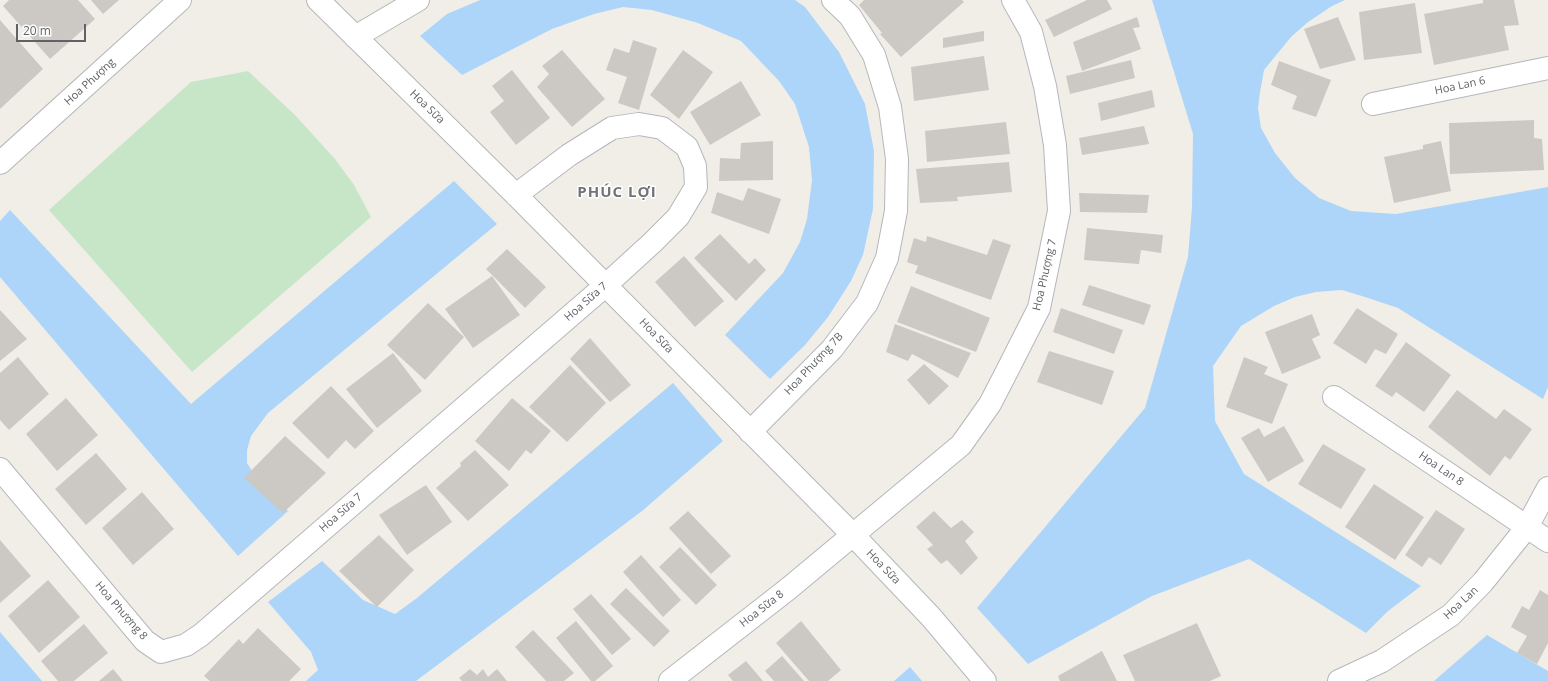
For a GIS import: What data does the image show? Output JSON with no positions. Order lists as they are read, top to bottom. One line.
{"streets":{"street":["Hoa Phượng","Hoa Lan 6","Hoa Sữa","Hoa Phượng 7","Hoa Sữa 7","Hoa Phượng 7B","Hoa Lan 8","Hoa Lan","Hoa Sữa 8","Hoa Phượng 8"]},"crossings":[["Hoa Sữa","Hoa Phượng 7"],["Hoa Sữa","Hoa Sữa 7"],["Hoa Sữa","Hoa Phượng 7B"],["Hoa Sữa","Hoa Sữa 8"],["Hoa Phượng 7","Hoa Sữa 8"],["Hoa Sữa 7","Hoa Phượng 8"],["Hoa Lan 8","Hoa Lan"]],"districts":["PHÚC LỢI"],"scale_bar":"20 m"}
